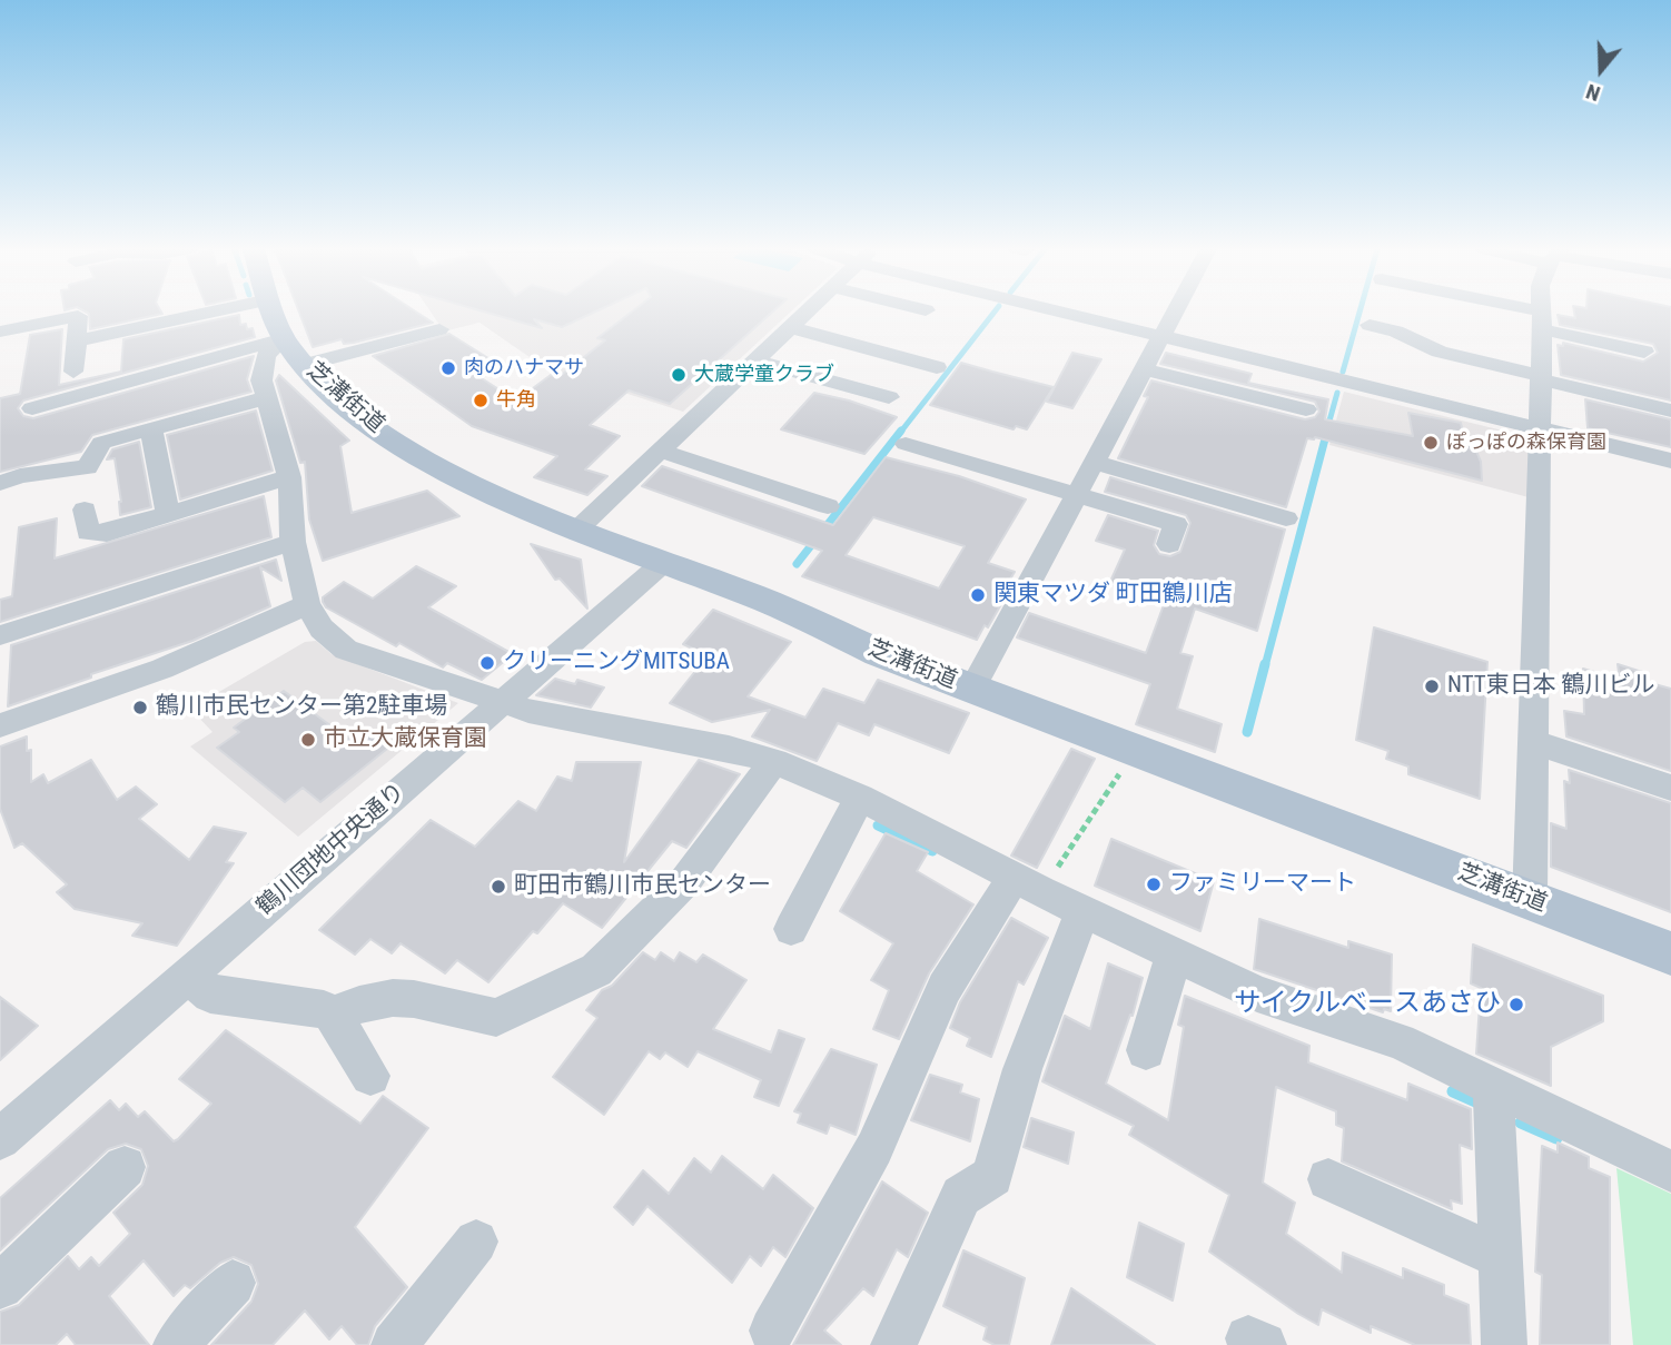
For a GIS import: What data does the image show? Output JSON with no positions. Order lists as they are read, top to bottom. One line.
{"streets":{"main road":["芝溝街道"],"street":["鶴川団地中央通り"]},"crossings":[["芝溝街道","鶴川団地中央通り"]],"places":["肉のハナマサ","大蔵学童クラブ","牛角","ぽっぽの森保育園","関東マツダ 町田鶴川店","クリーニングMITSUBA","NTT東日本 鶴川ビル","鶴川市民センター第2駐車場","市立大蔵保育園","ファミリーマート","町田市鶴川市民センター","サイクルベースあさひ"],"north":"bottom"}
